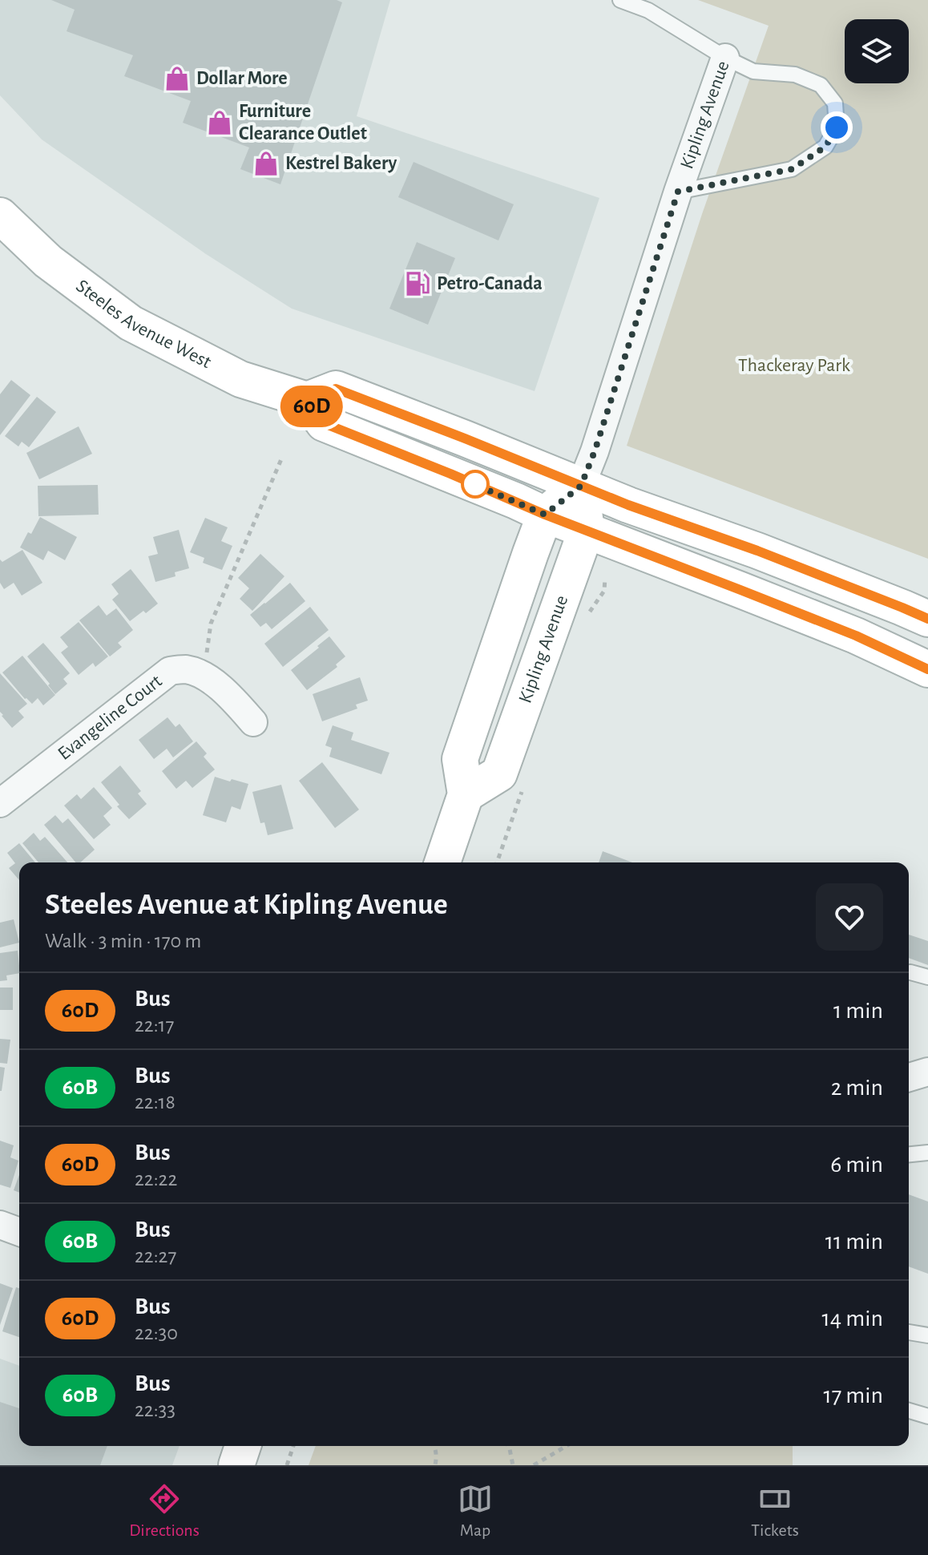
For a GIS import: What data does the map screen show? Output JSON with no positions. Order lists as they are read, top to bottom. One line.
{"streets":{"main road":["Kipling Avenue","Steeles Avenue West"],"street":["Evangeline Court"]},"parks":["Thackeray Park"],"places":{"shop":["Dollar More","Furniture Clearance Outlet","Kestrel Bakery"],"fuel station":["Petro-Canada"]},"lines":["bus line 60D"],"page":{"on_map":"60D","heading":["Steeles Avenue at Kipling Avenue","Walk · 3 min · 170 m"],"list":[{"mark":"60D","name":"Bus","note":"22:17","value":"1 min"},{"mark":"60B","name":"Bus","note":"22:18","value":"2 min"},{"mark":"60D","name":"Bus","note":"22:22","value":"6 min"},{"mark":"60B","name":"Bus","note":"22:27","value":"11 min"},{"mark":"60D","name":"Bus","note":"22:30","value":"14 min"},{"mark":"60B","name":"Bus","note":"22:33","value":"17 min"}],"tabs":["Directions","Map","Tickets"]}}
